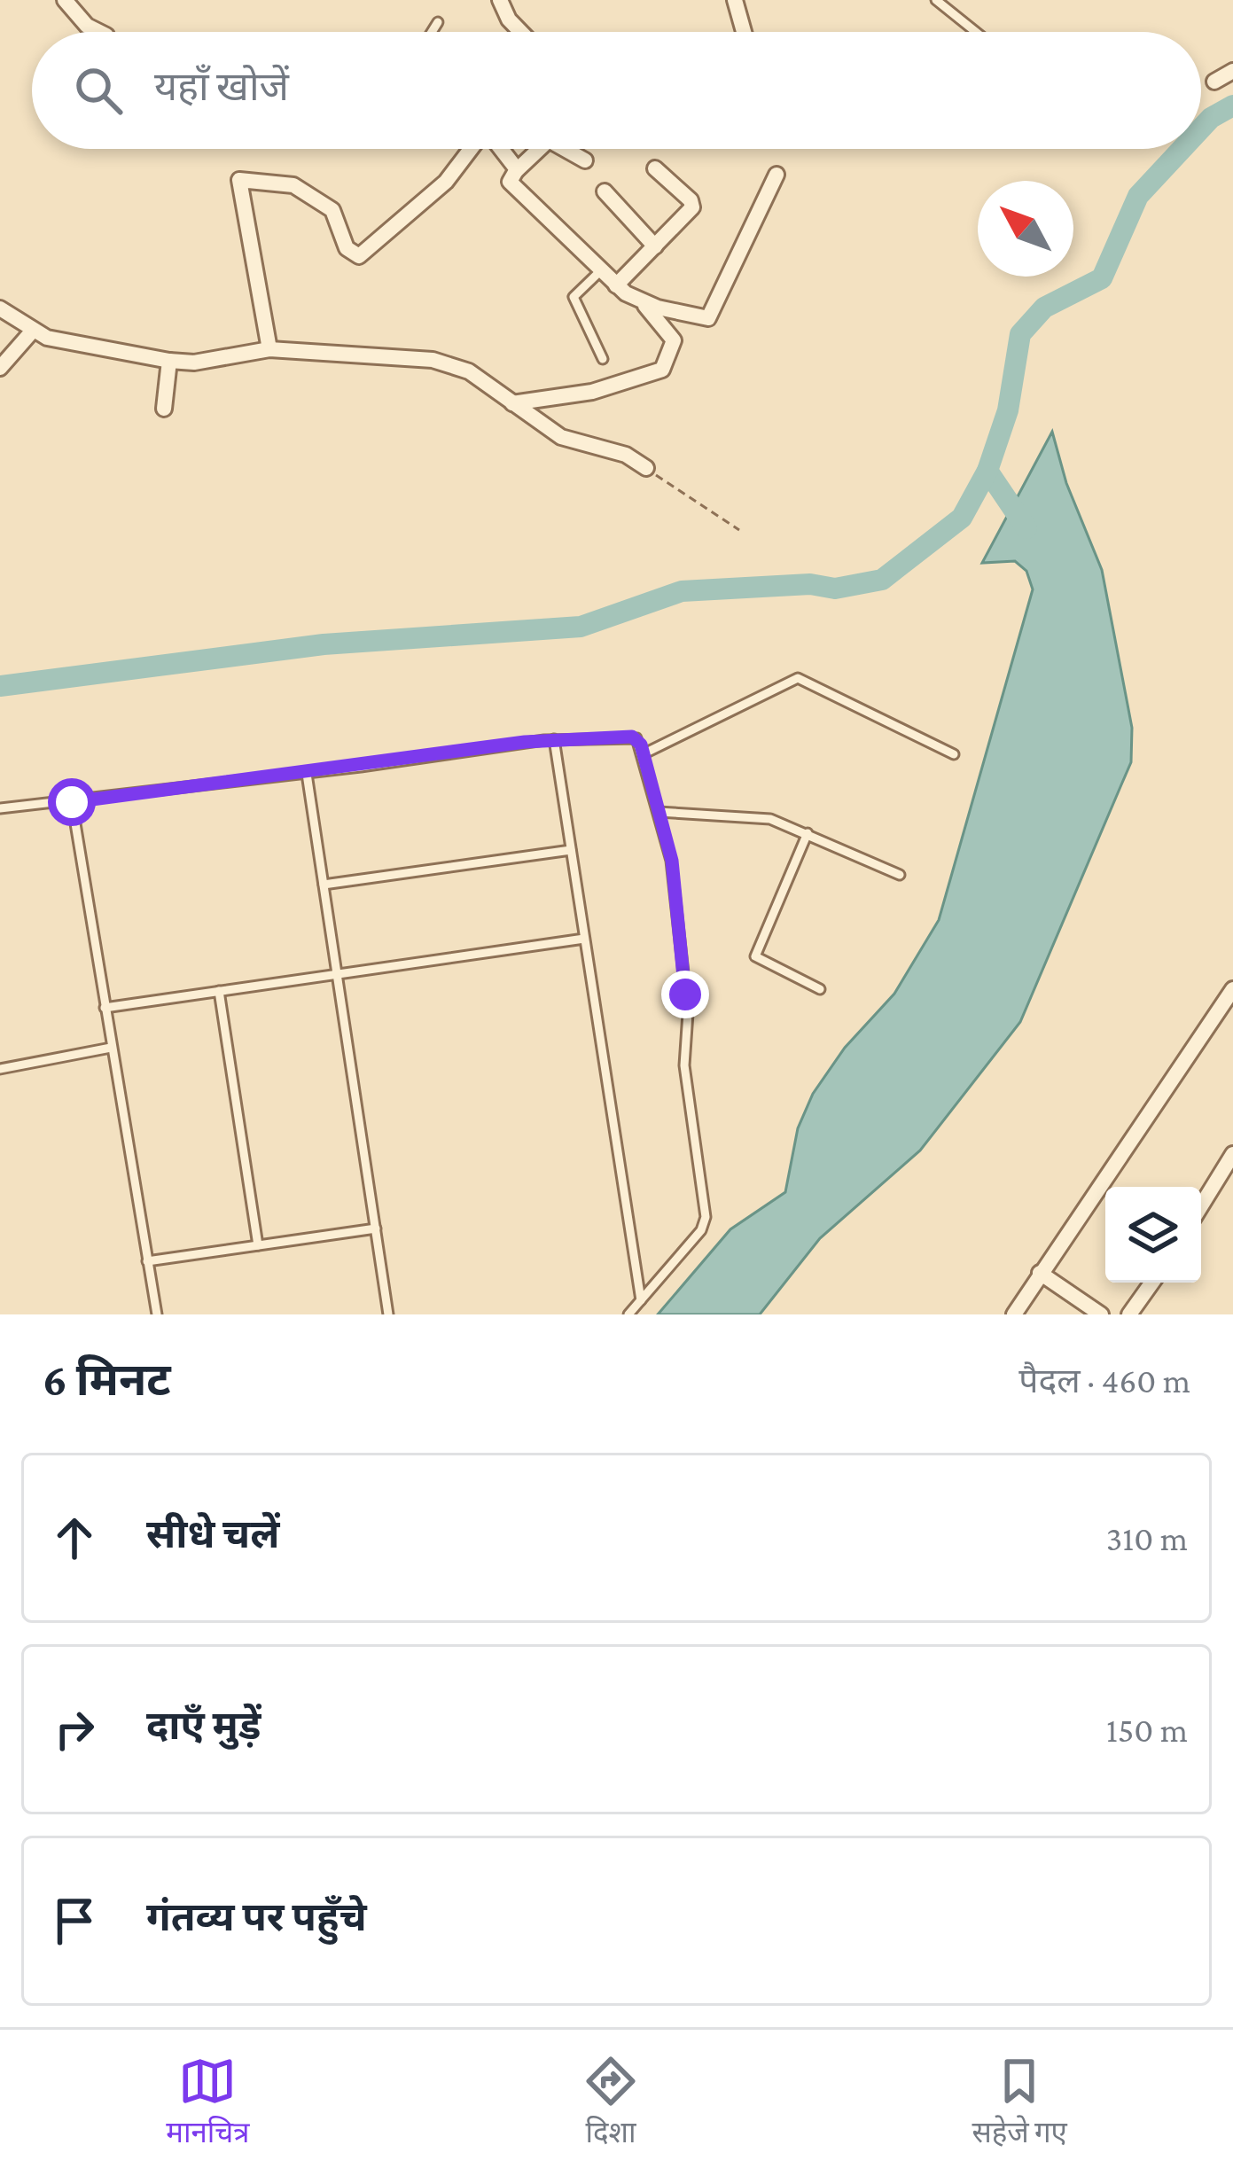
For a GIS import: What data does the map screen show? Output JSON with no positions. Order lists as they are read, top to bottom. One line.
{"north":"top left","page":{"search":"यहाँ खोजें","heading":["6 मिनट","पैदल · 460 m"],"list":[["सीधे चलें","310 m"],["दाएँ मुड़ें","150 m"],"गंतव्य पर पहुँचे"],"nav":["मानचित्र","दिशा","सहेजे गए"]}}
